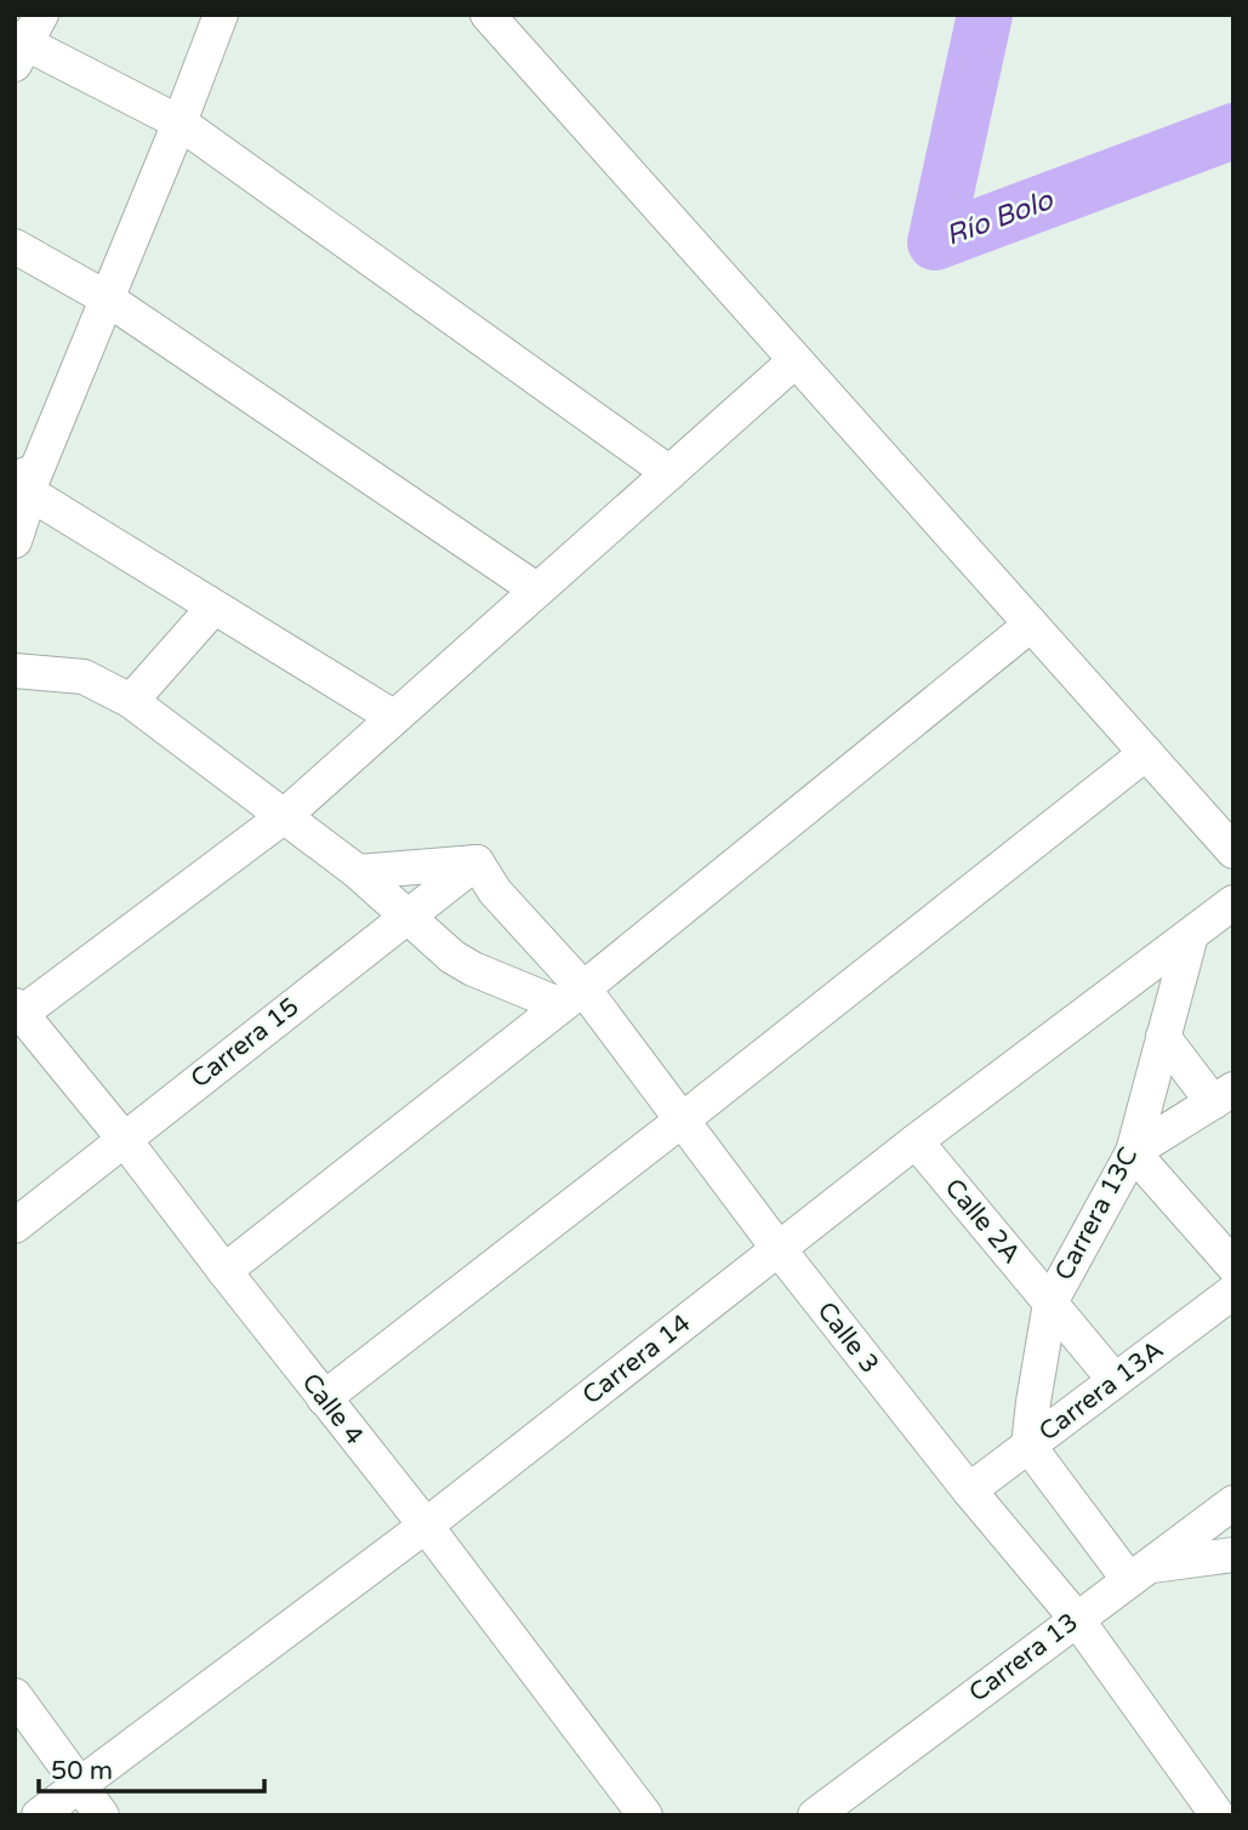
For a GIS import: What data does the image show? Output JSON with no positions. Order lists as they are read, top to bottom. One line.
{"streets":{"street":["Carrera 15","Carrera 13C","Calle 2A","Calle 3","Carrera 14","Carrera 13A","Calle 4","Carrera 13"]},"crossings":[["Carrera 15","Calle 3"],["Carrera 15","Calle 4"],["Carrera 13C","Calle 2A"],["Carrera 13C","Carrera 14"],["Carrera 13C","Carrera 13A"],["Calle 2A","Carrera 14"],["Calle 2A","Carrera 13A"],["Calle 3","Carrera 14"],["Calle 3","Carrera 13A"],["Calle 3","Carrera 13"],["Carrera 14","Calle 4"]],"water":["Río Bolo"],"scale_bar":"50 m"}
